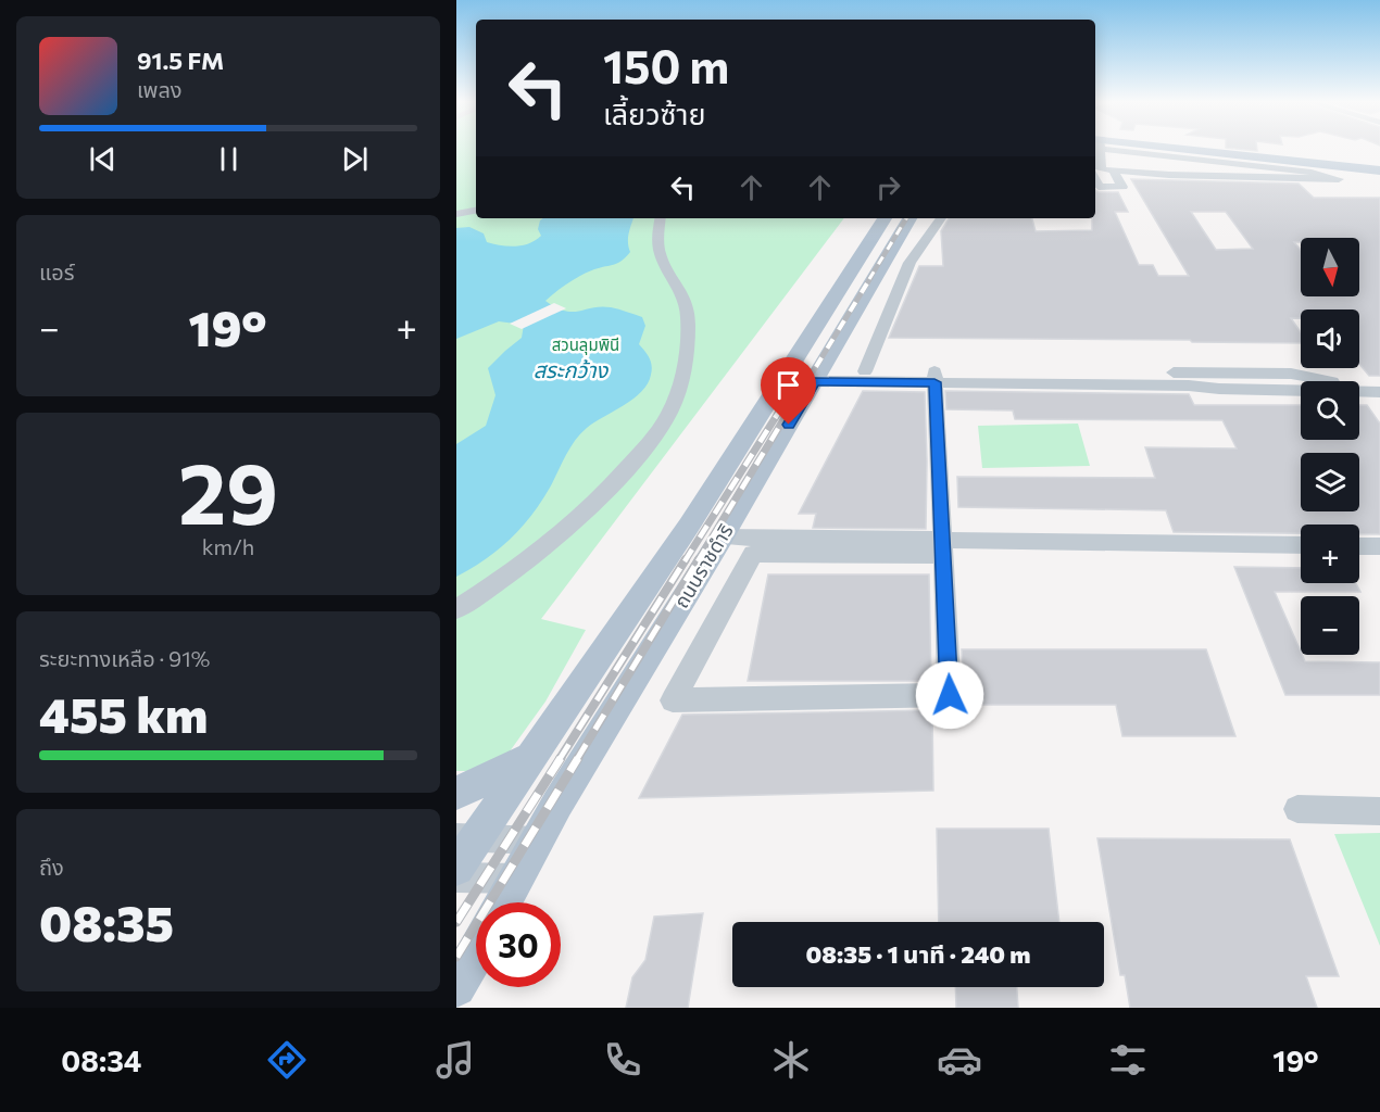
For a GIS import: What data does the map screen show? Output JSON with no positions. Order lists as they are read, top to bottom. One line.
{"streets":{"main road":["ถนนราชดำริ"]},"water":["สระกว้าง"],"parks":["สวนลุมพินี"],"north":"bottom","page":{"turn":["150 m","เลี้ยวซ้าย"],"song":["91.5 FM","เพลง"],"tile":["แอร์",["29","km/h"],["ระยะทางเหลือ · 91%","455 km"],["ถึง","08:35"]],"map_buttons":["+","−"],"heat":["−","19°","+"],"limit":"30","trip":"08:35 · 1 นาที · 240 m","tabs":["08:34","19°"]}}
